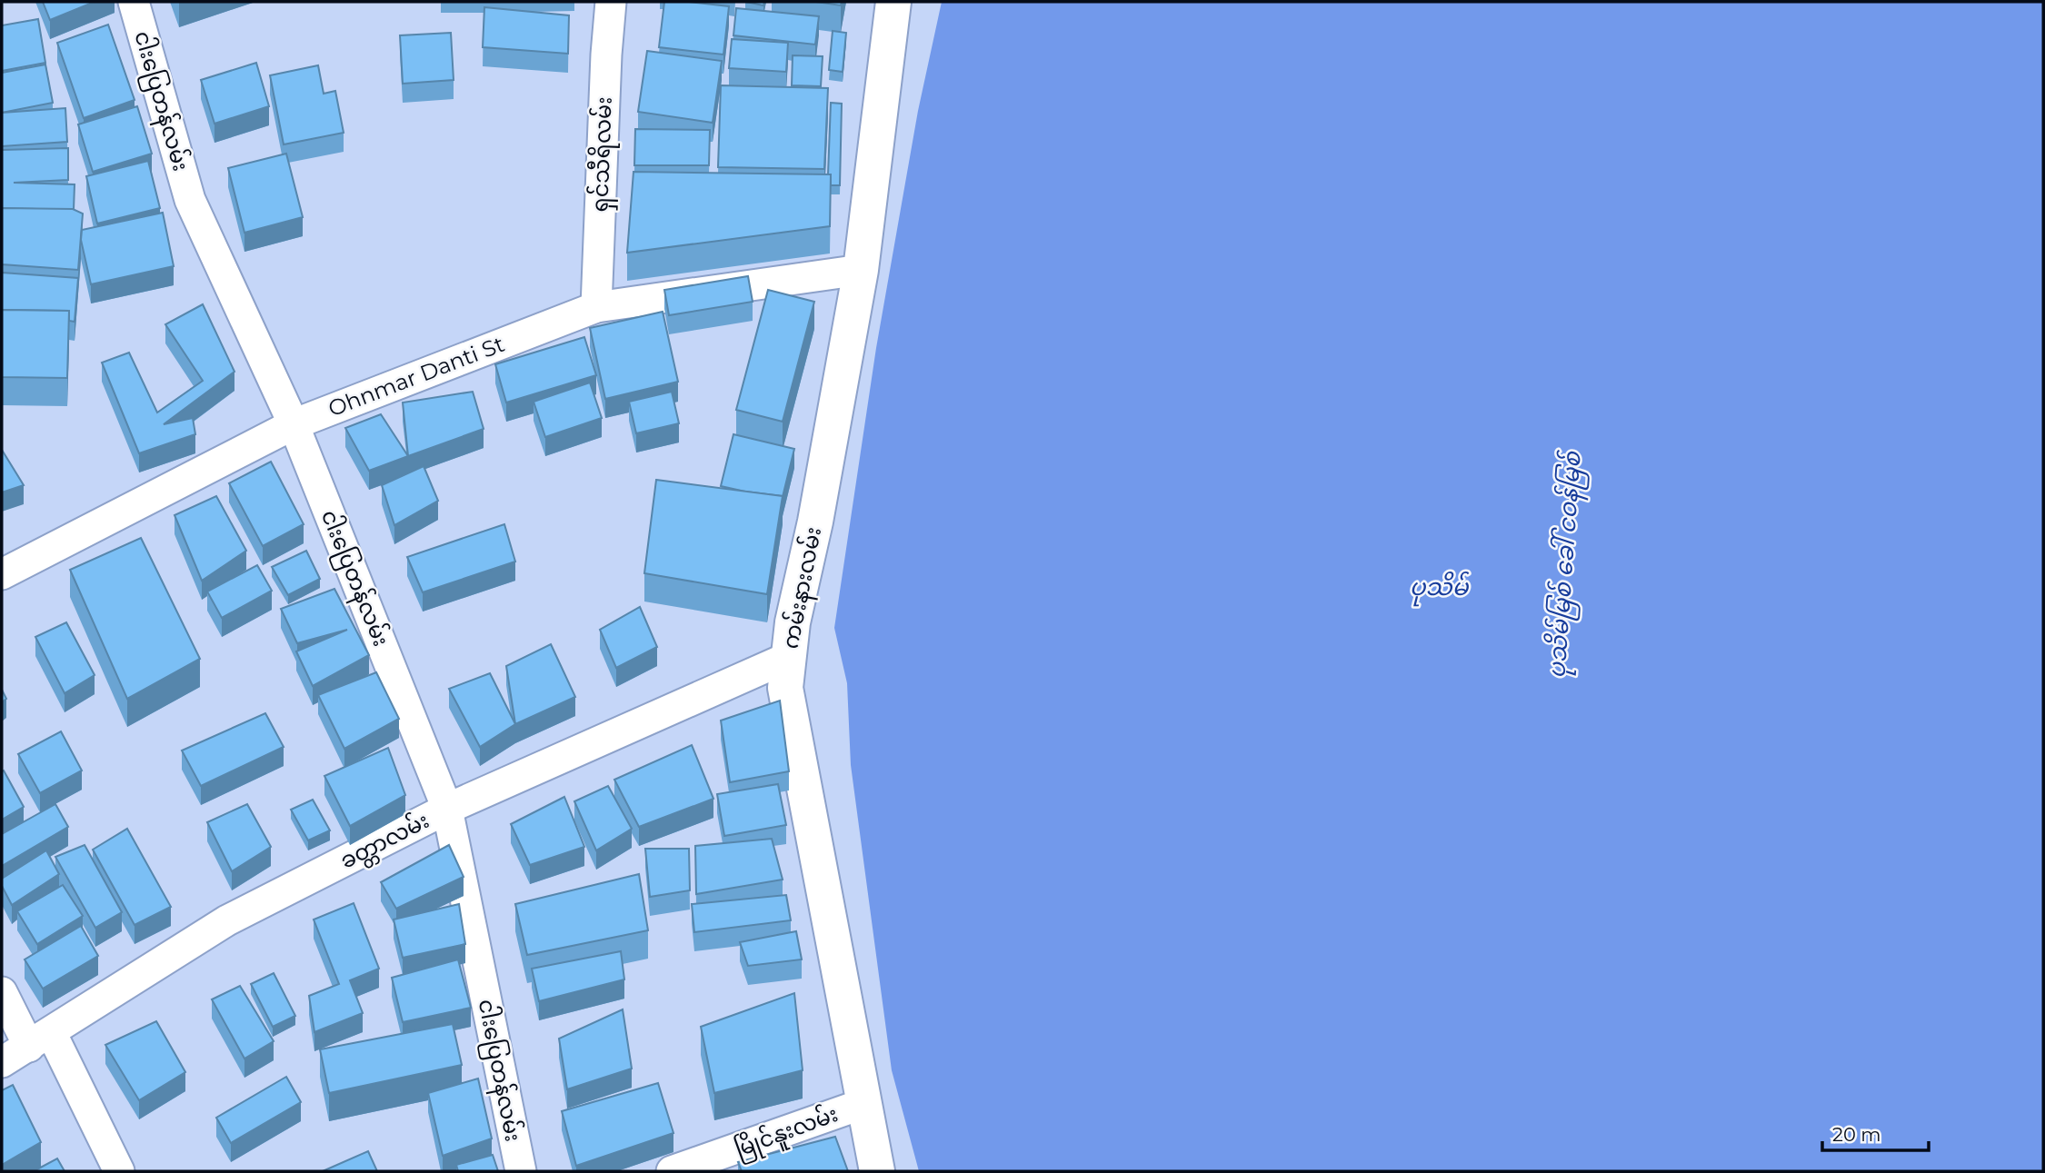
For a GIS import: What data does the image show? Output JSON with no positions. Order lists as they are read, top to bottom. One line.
{"streets":{"street":["ငါးပြေတန်လမ်း","ရှင်သီရိလမ်း","Ohnmar Danti St","ကမ်းနားလမ်း","ခတ္တာလမ်း","မြိုင်နူးလမ်း"]},"crossings":[["ငါးပြေတန်လမ်း","Ohnmar Danti St"],["ငါးပြေတန်လမ်း","ခတ္တာလမ်း"],["ရှင်သီရိလမ်း","Ohnmar Danti St"],["Ohnmar Danti St","ကမ်းနားလမ်း"],["ကမ်းနားလမ်း","ခတ္တာလမ်း"],["ကမ်းနားလမ်း","မြိုင်နူးလမ်း"]],"water":["ပုသိမ်မြစ် ခေါ် ငဝန်မြစ်","ပုသိမ်"],"scale_bar":"20 m"}
